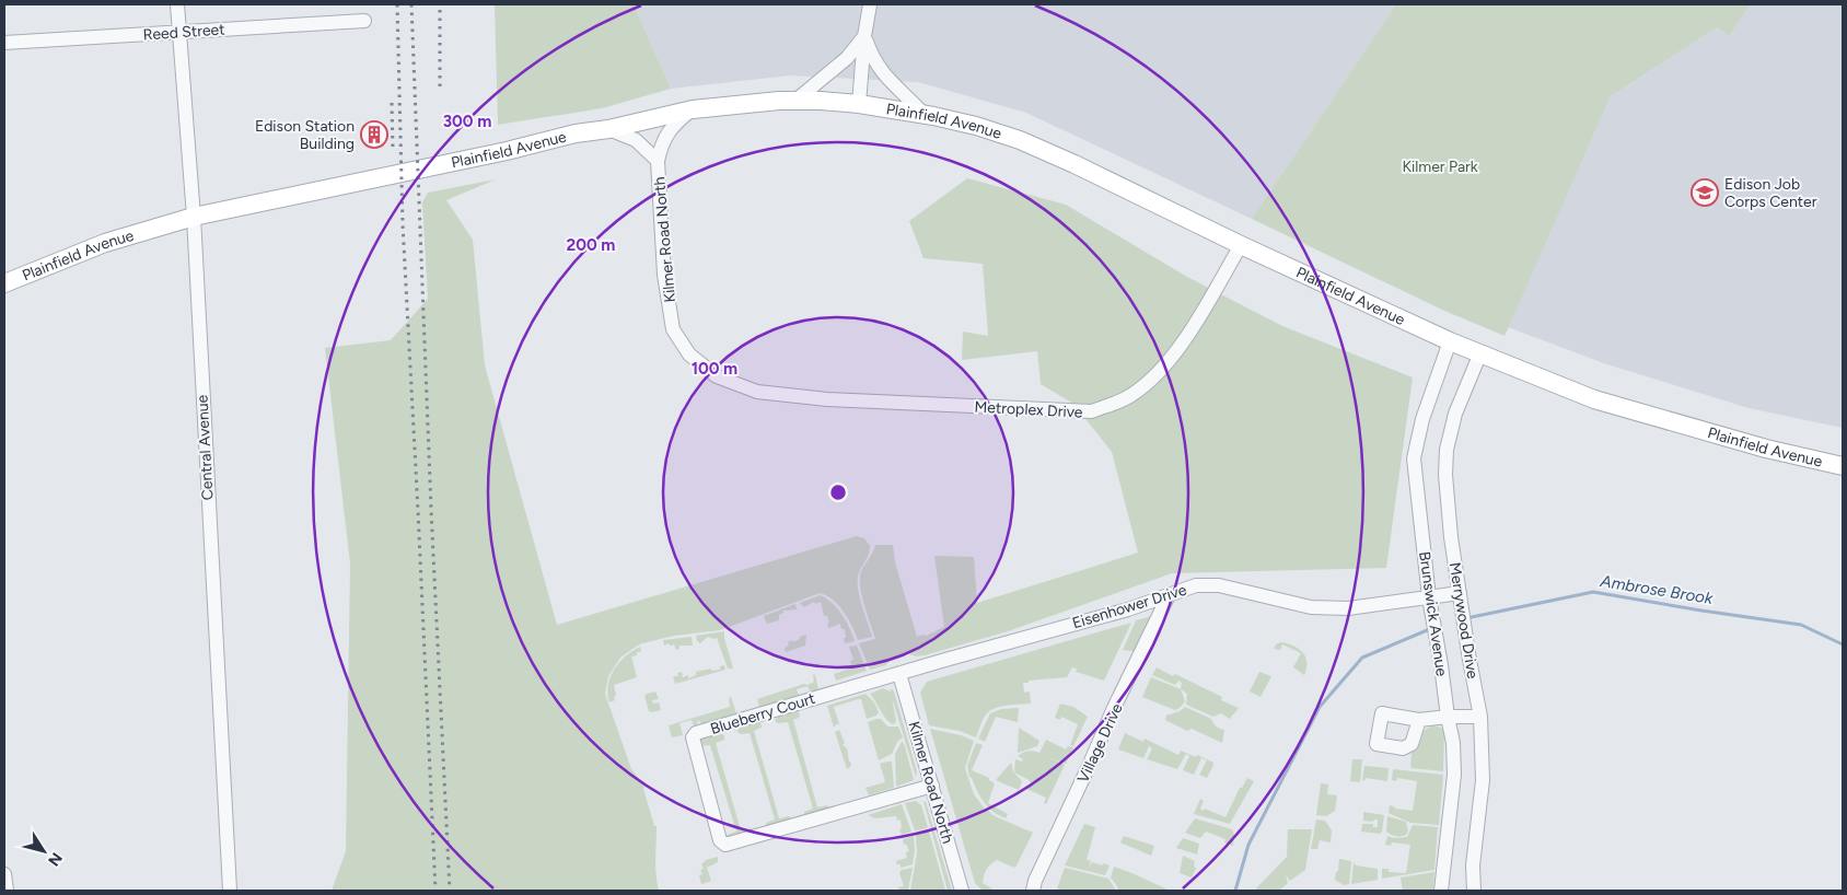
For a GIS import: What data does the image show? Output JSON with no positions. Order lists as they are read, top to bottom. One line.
{"streets":{"main road":["Plainfield Avenue"],"street":["Reed Street","Kilmer Road North","Metroplex Drive","Central Avenue","Eisenhower Drive","Brunswick Avenue","Merrywood Drive","Blueberry Court","Village Drive"]},"crossings":[["Reed Street","Central Avenue"],["Plainfield Avenue","Kilmer Road North"],["Plainfield Avenue","Metroplex Drive"],["Plainfield Avenue","Central Avenue"],["Plainfield Avenue","Brunswick Avenue"],["Plainfield Avenue","Merrywood Drive"],["Kilmer Road North","Metroplex Drive"],["Kilmer Road North","Eisenhower Drive"],["Kilmer Road North","Blueberry Court"],["Eisenhower Drive","Brunswick Avenue"],["Eisenhower Drive","Merrywood Drive"],["Eisenhower Drive","Blueberry Court"],["Eisenhower Drive","Village Drive"]],"water":["Ambrose Brook"],"parks":["Kilmer Park"],"places":{"building":["Edison Station Building"],"school or university":["Edison Job Corps Center"]},"north":"bottom right","rings":["300 m","200 m","100 m"]}
